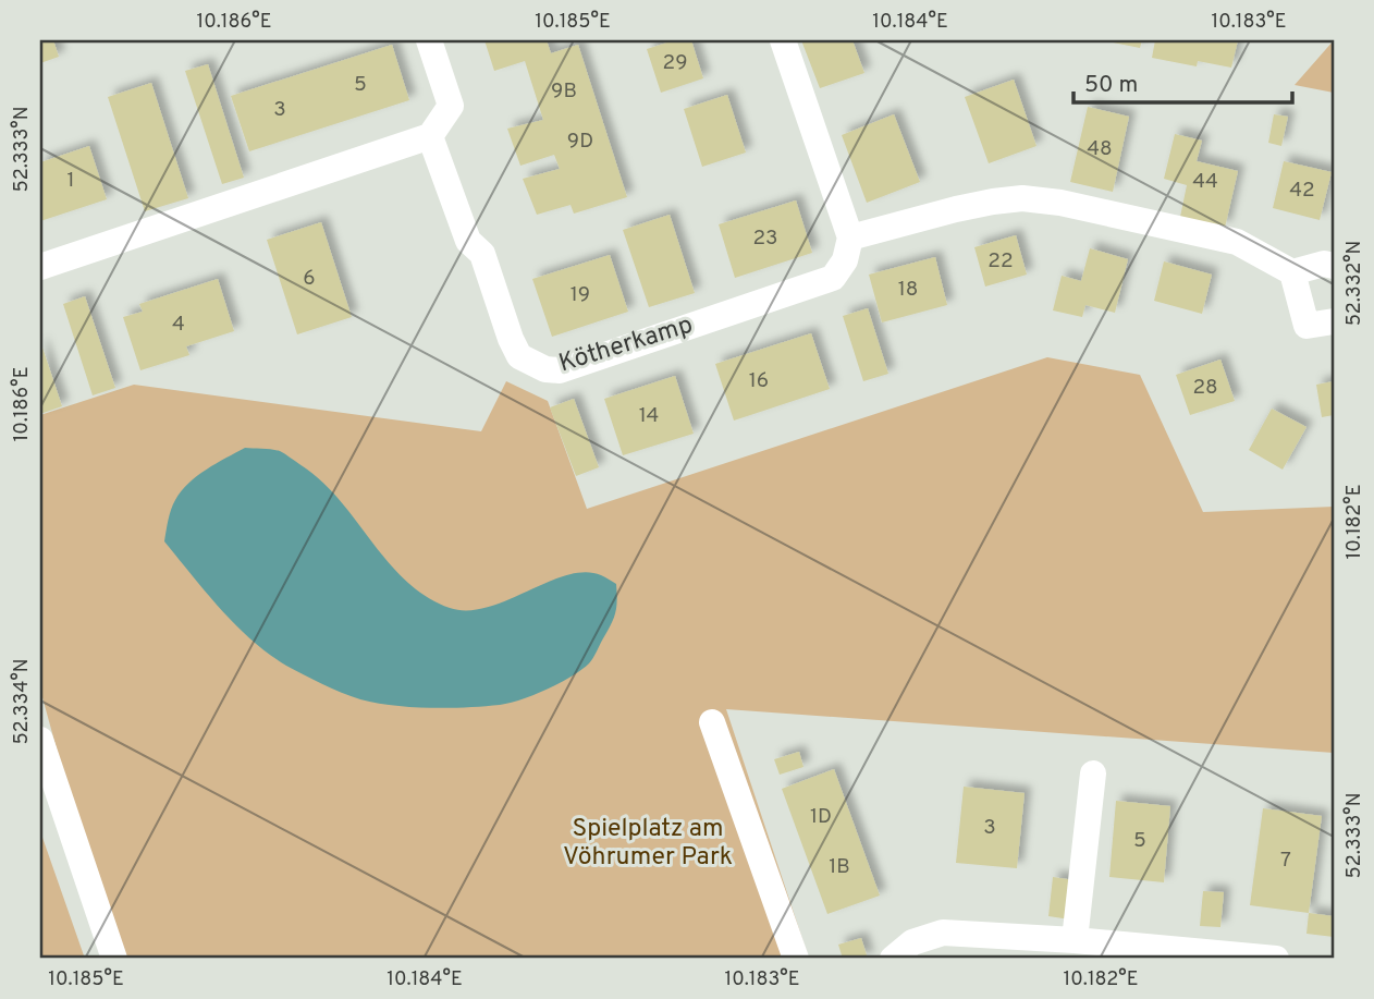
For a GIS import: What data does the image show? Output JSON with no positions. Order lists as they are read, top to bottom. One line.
{"streets":{"street":["Kötherkamp"]},"parks":["Spielplatz am Vöhrumer Park"],"house_numbers":["29","5","9B","3","9D","48","1","44","42","23","22","6","18","19","4","16","28","14","1D","3","5","7","1B"],"scale_bar":"50 m","coordinates":["10.186°E","10.185°E","10.184°E","10.183°E","52.333°N","52.332°N","10.182°E","52.334°N"]}
